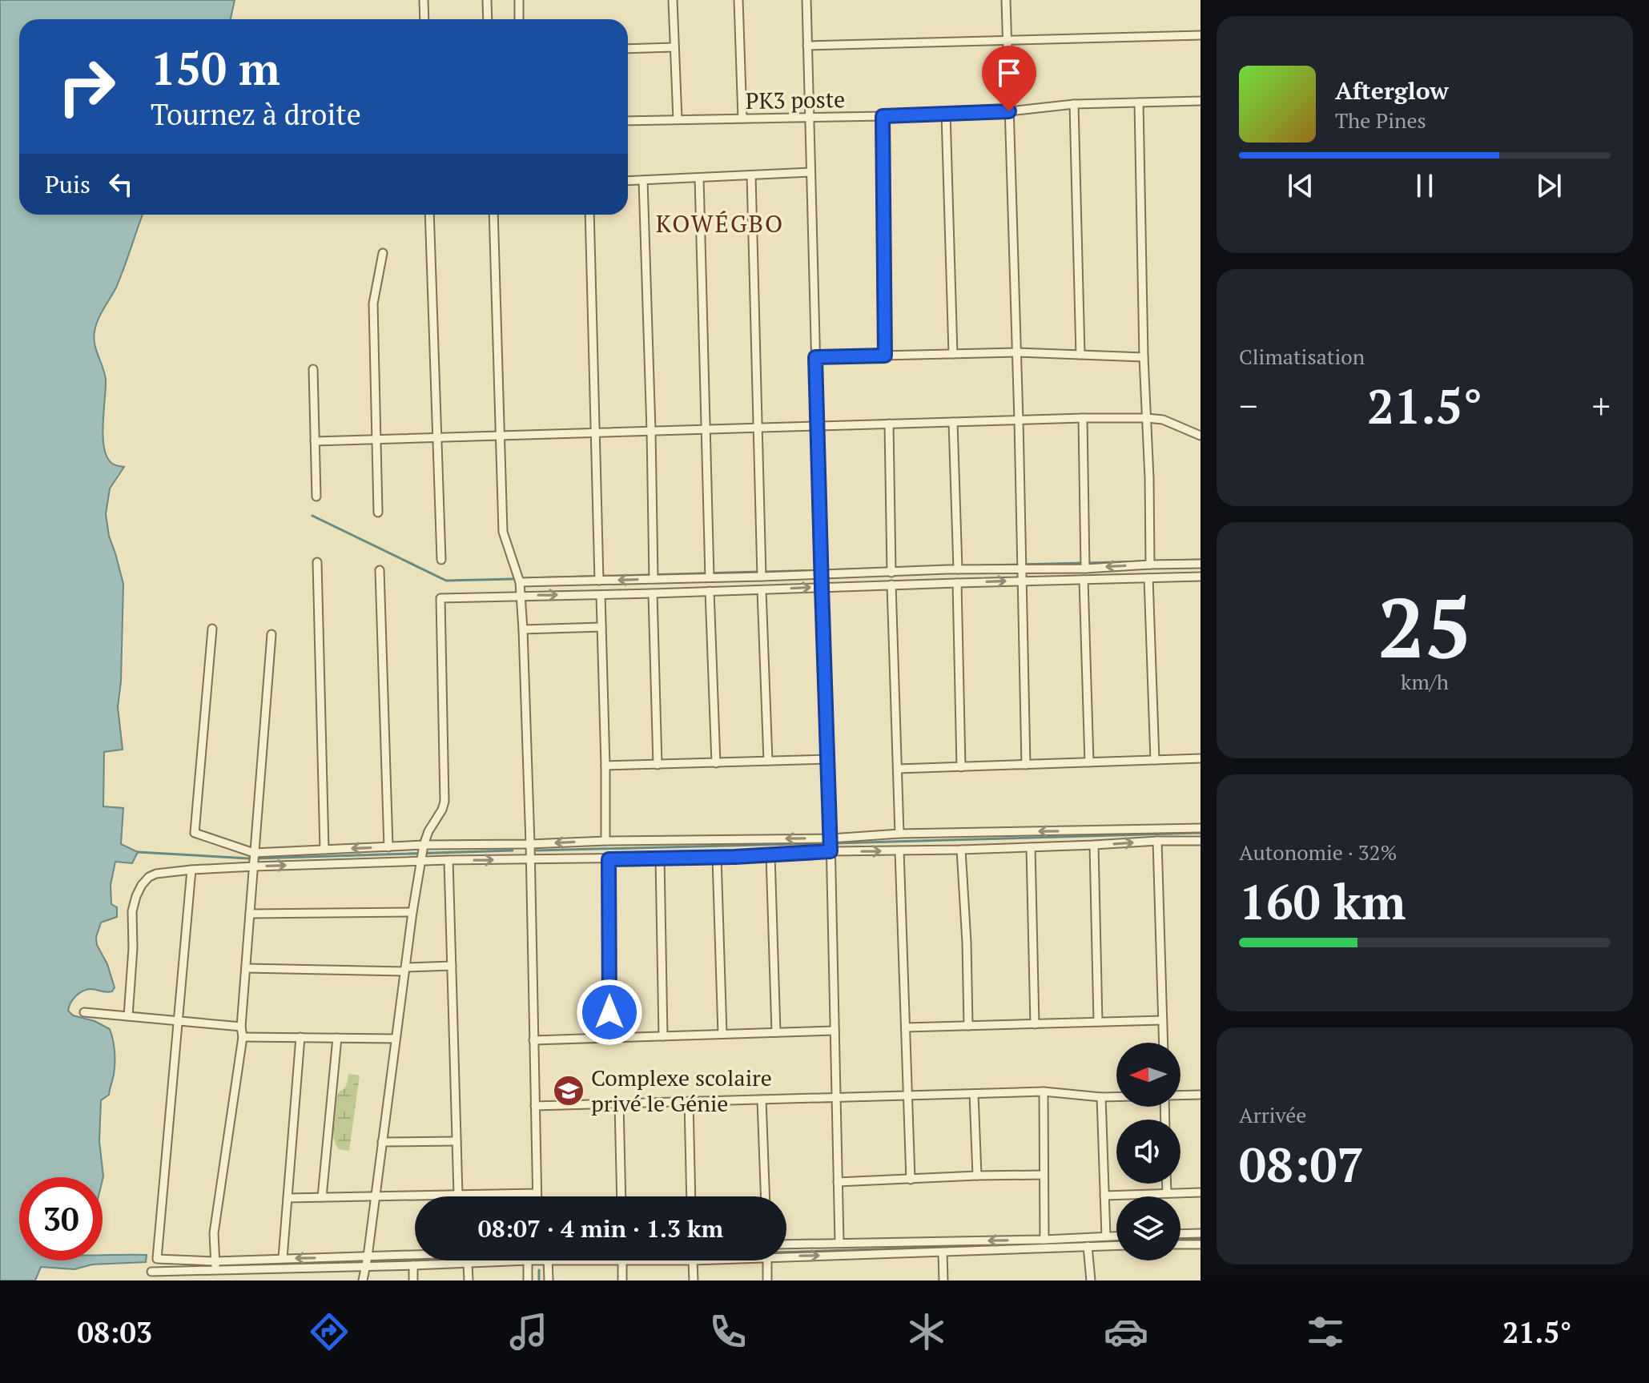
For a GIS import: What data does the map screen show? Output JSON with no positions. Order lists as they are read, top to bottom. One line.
{"streets":{"street":["PK3 poste"]},"districts":["KOWÉGBO"],"places":{"school or university":["Complexe scolaire privé le Génie"]},"north":"left","page":{"turn":["150 m","Tournez à droite"],"song":["Afterglow","The Pines"],"then":"Puis","tile":["Climatisation",["25","km/h"],["Autonomie · 32%","160 km"],["Arrivée","08:07"]],"heat":["−","21.5°","+"],"limit":"30","trip":"08:07 · 4 min · 1.3 km","tabs":["08:03","21.5°"]}}
